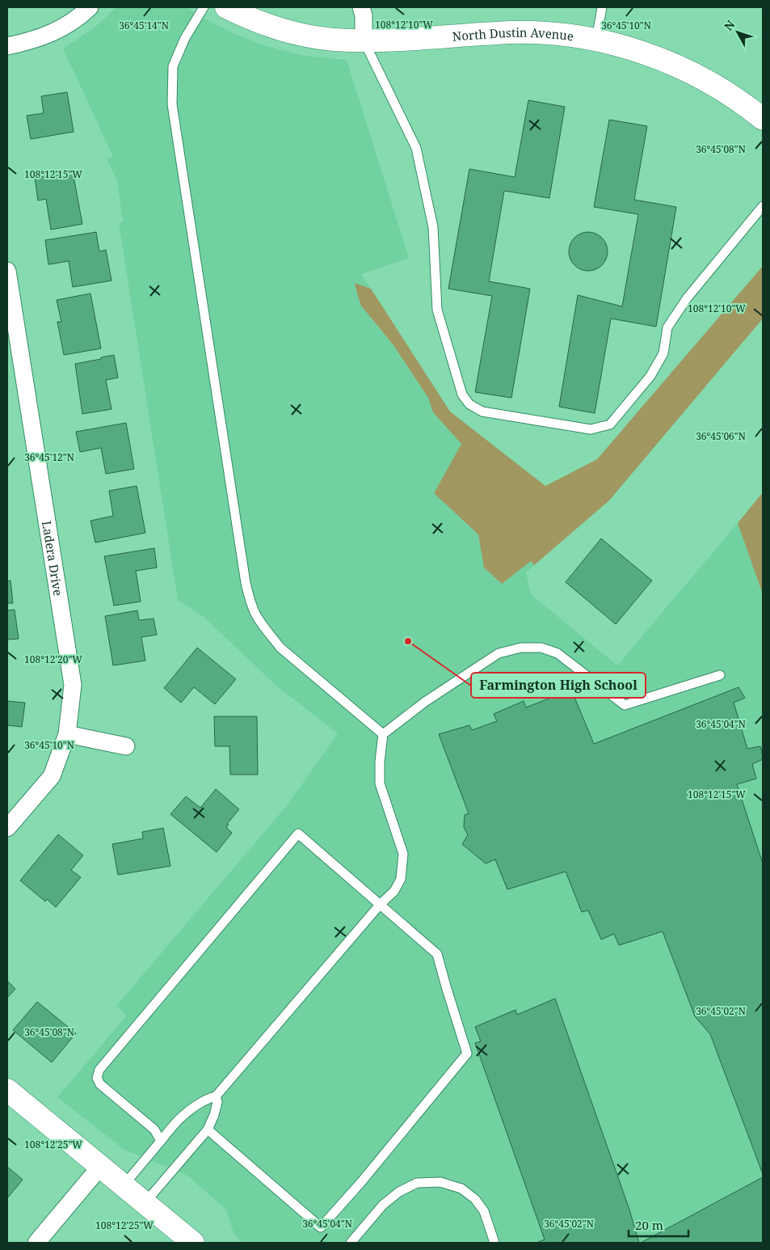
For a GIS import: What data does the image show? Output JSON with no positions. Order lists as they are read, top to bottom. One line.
{"streets":{"street":["North Dustin Avenue","Ladera Drive"]},"places":["Farmington High School"],"scale_bar":"20 m","north":"top left","coordinates":["108°12'10\"W","36°45'14\"N","36°45'10\"N","36°45'08\"N","108°12'15\"W","36°45'06\"N","36°45'12\"N","108°12'20\"W","36°45'04\"N","36°45'02\"N","108°12'25\"W"]}
